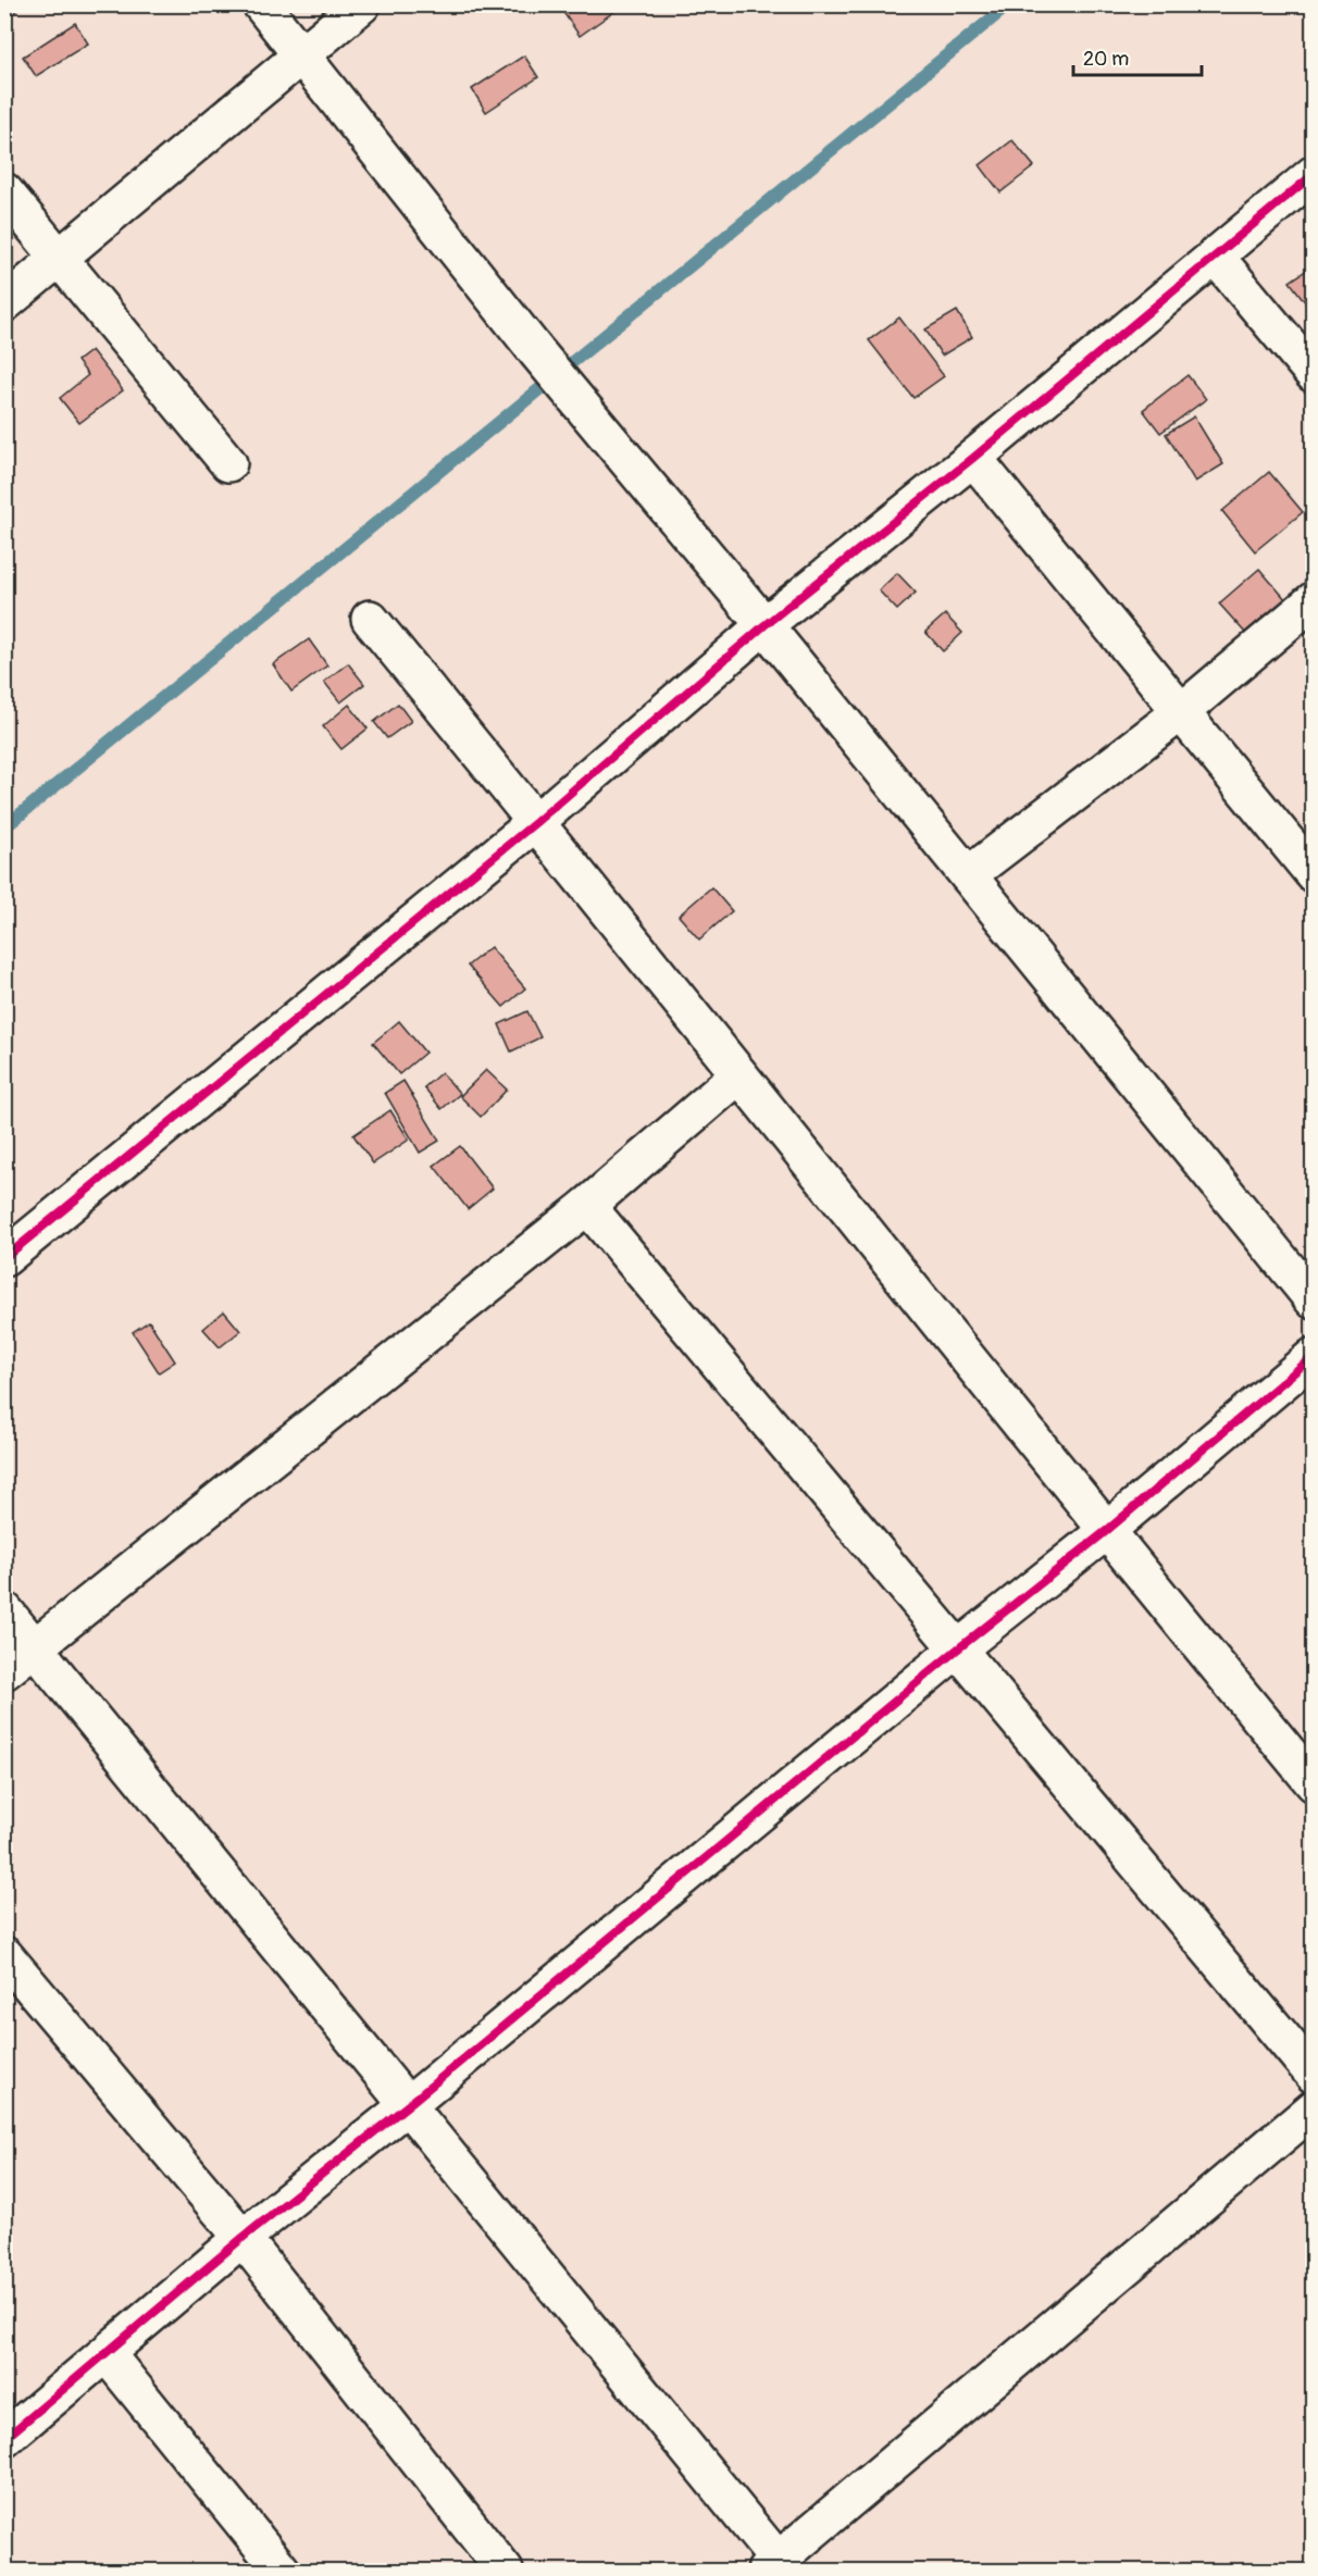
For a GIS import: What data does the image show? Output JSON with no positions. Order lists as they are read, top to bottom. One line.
{"scale_bar":"20 m"}
